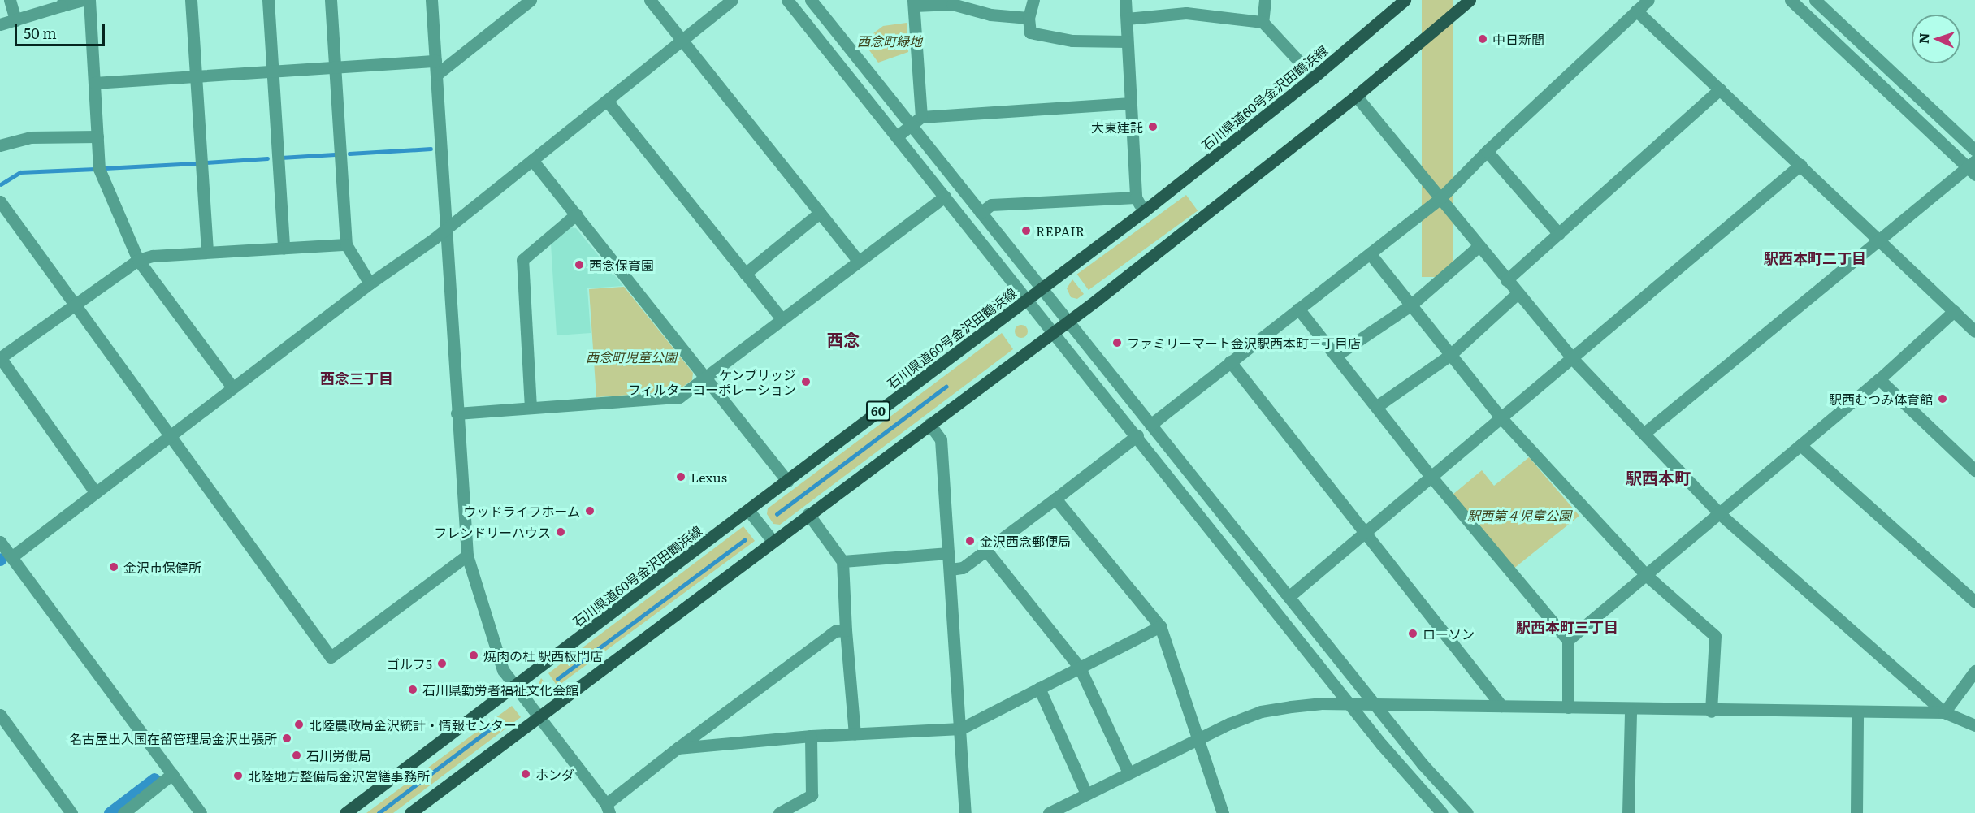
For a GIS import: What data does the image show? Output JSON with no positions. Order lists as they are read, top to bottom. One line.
{"streets":{"main road":["石川県道60号金沢田鶴浜線","60"]},"districts":["駅西本町二丁目","西念","西念三丁目","駅西本町","駅西本町三丁目"],"parks":["西念町緑地","西念町児童公園","駅西第４児童公園"],"places":["中日新聞","大東建託","REPAIR","西念保育園","ファミリーマート金沢駅西本町三丁目店","ケンブリッジ フィルターコーポレーション","駅西むつみ体育館","Lexus","ウッドライフホーム","フレンドリーハウス","金沢西念郵便局","金沢市保健所","ローソン","焼肉の杜 駅西板門店","ゴルフ5","石川県勤労者福祉文化会館","北陸農政局金沢統計・情報センター","名古屋出入国在留管理局金沢出張所","石川労働局","ホンダ","北陸地方整備局金沢営繕事務所"],"scale_bar":"50 m","north":"left"}
